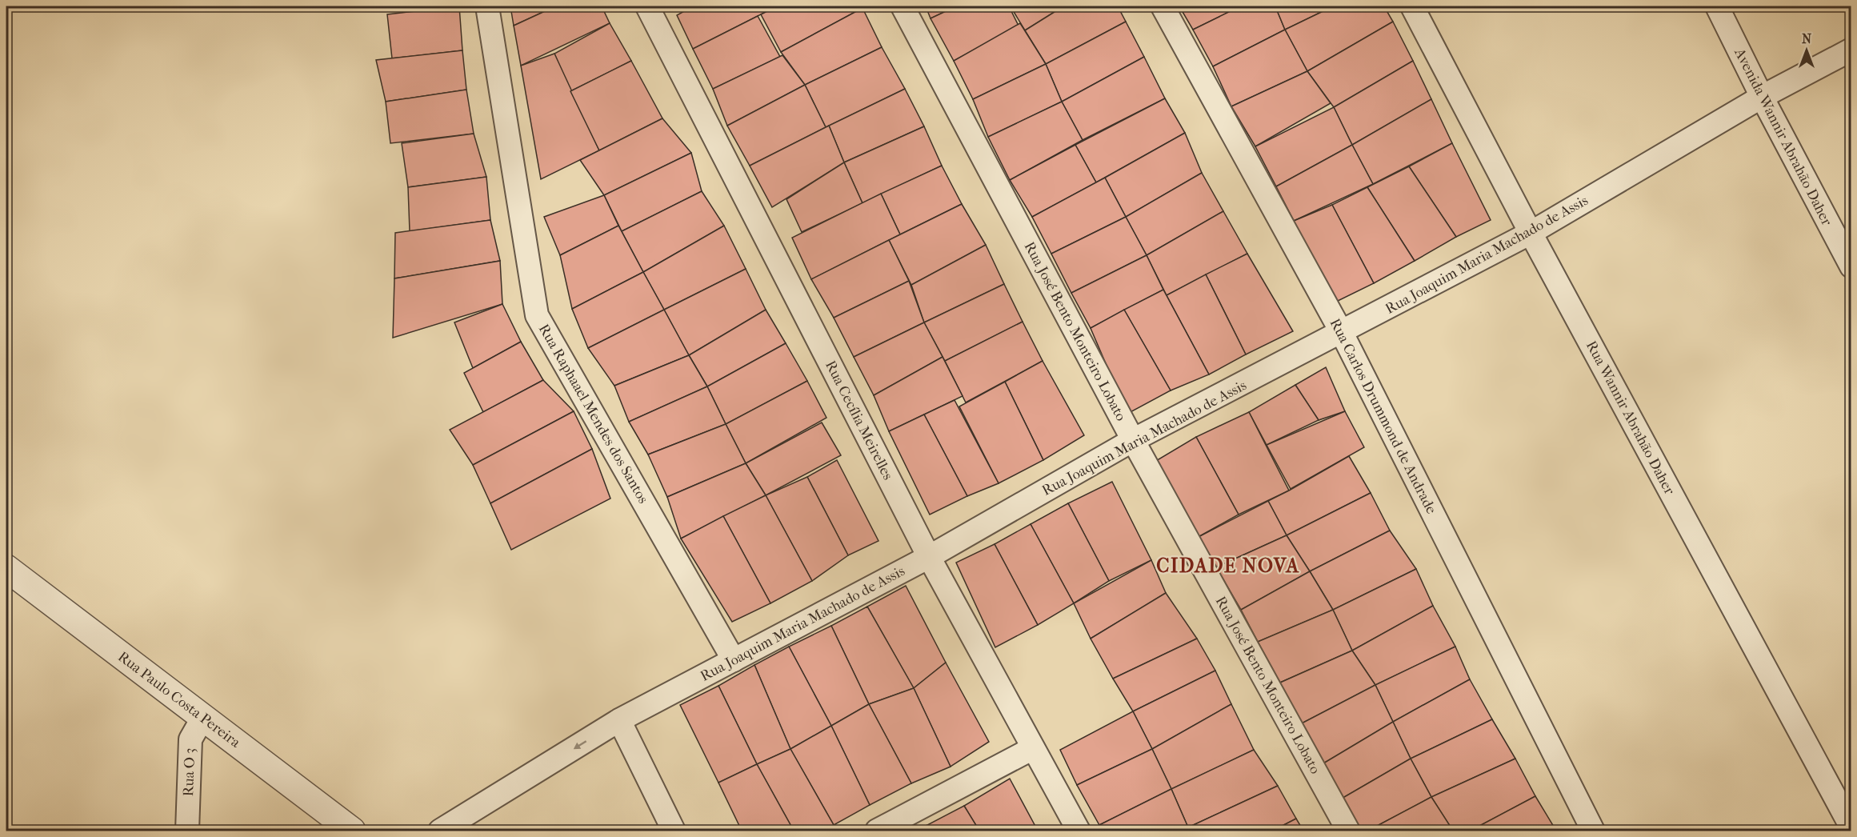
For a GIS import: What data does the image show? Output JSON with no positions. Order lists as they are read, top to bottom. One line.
{"streets":{"street":["Avenida Wannir Abrahão Daher","Rua Joaquim Maria Machado de Assis","Rua José Bento Monteiro Lobato","Rua Raphaael Mendes dos Santos","Rua Carlos Drummond de Andrade","Rua Wannir Abrahão Daher","Rua Cecília Meirelles","Rua Paulo Costa Pereira","Rua O 3"]},"crossings":[["Avenida Wannir Abrahão Daher","Rua Joaquim Maria Machado de Assis"],["Rua Joaquim Maria Machado de Assis","Rua José Bento Monteiro Lobato"],["Rua Joaquim Maria Machado de Assis","Rua Raphaael Mendes dos Santos"],["Rua Joaquim Maria Machado de Assis","Rua Carlos Drummond de Andrade"],["Rua Joaquim Maria Machado de Assis","Rua Wannir Abrahão Daher"],["Rua Joaquim Maria Machado de Assis","Rua Cecília Meirelles"],["Rua Paulo Costa Pereira","Rua O 3"]],"districts":["CIDADE NOVA"],"north":"top"}
